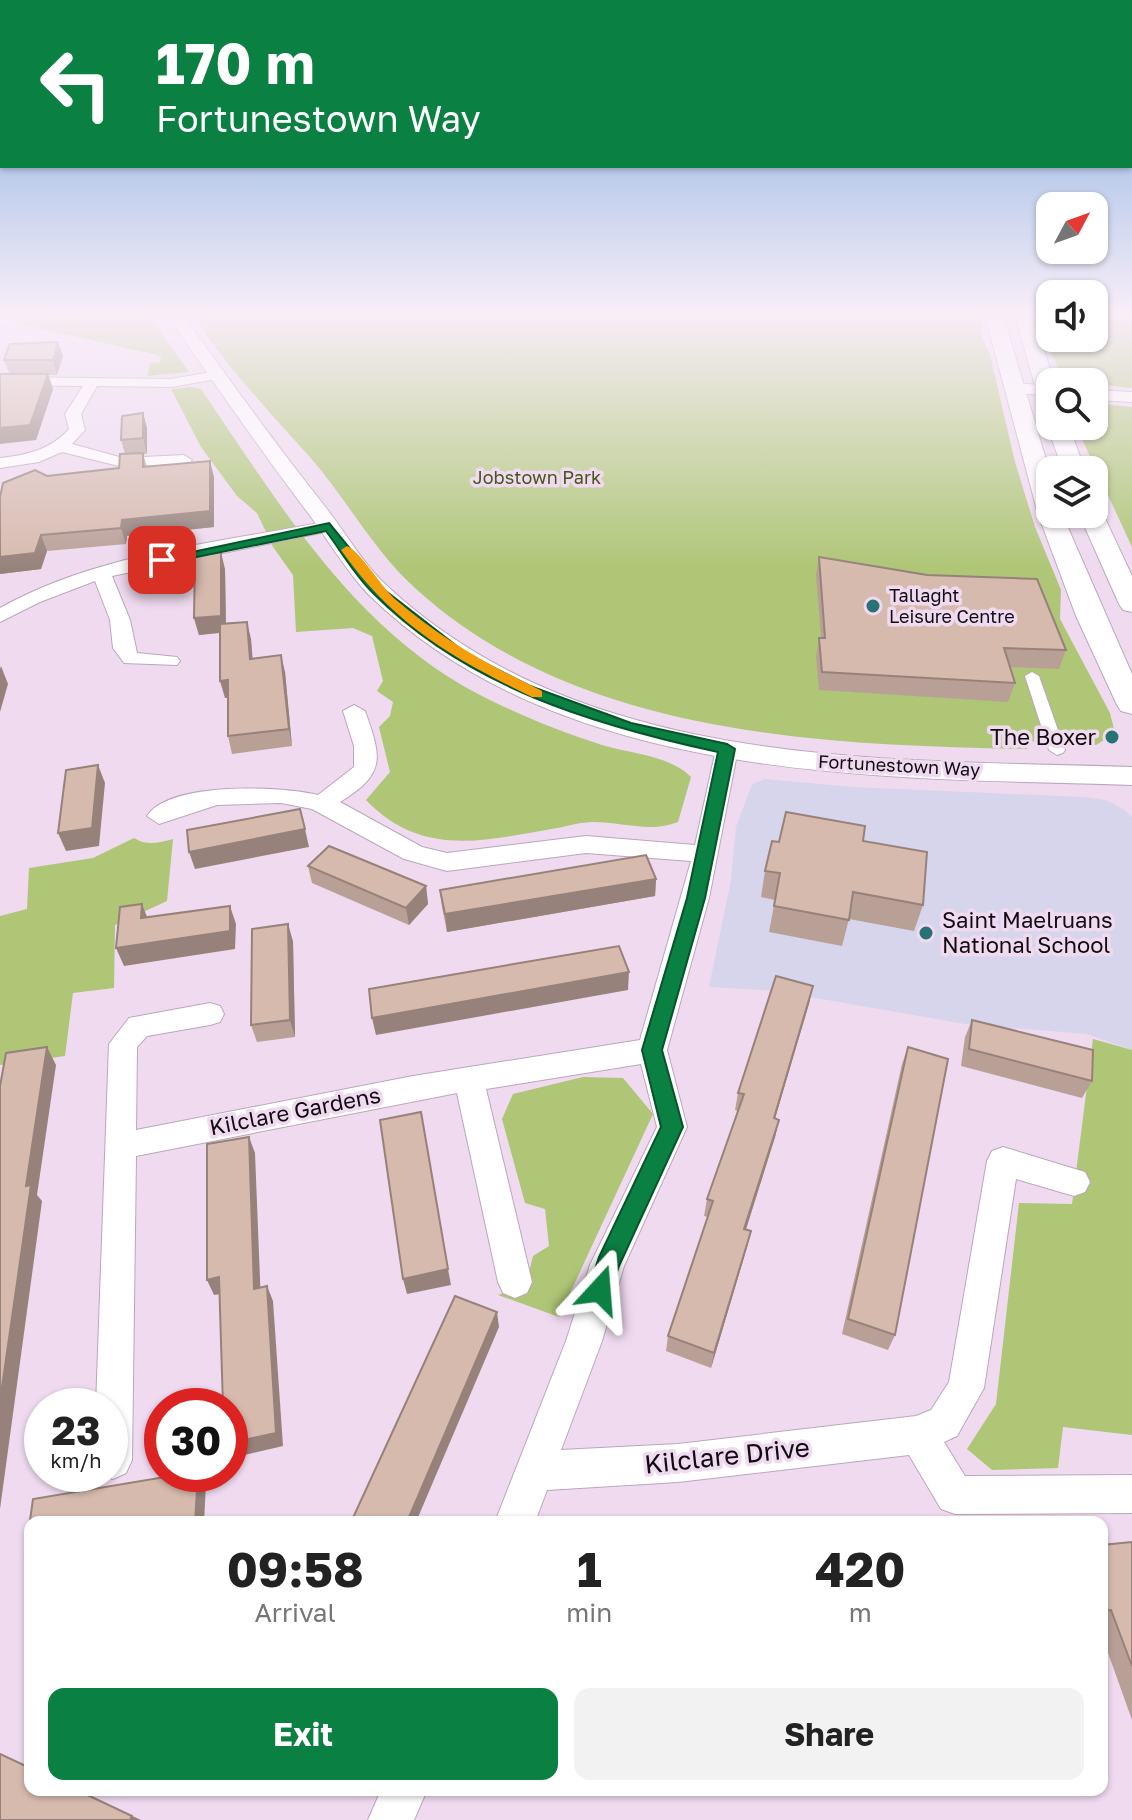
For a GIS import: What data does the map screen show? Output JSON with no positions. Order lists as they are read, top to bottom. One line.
{"streets":{"street":["Fortunestown Way","Kilclare Gardens","Kilclare Drive"]},"parks":["Jobstown Park"],"places":["Tallaght Leisure Centre","The Boxer","Saint Maelruans National School"],"north":"top right","page":{"turn":["170 m","Fortunestown Way"],"speed":"23 km/h","limit":"30","eta":["09:58","Arrival","1","min","420","m"],"buttons":["Exit","Share"]}}
